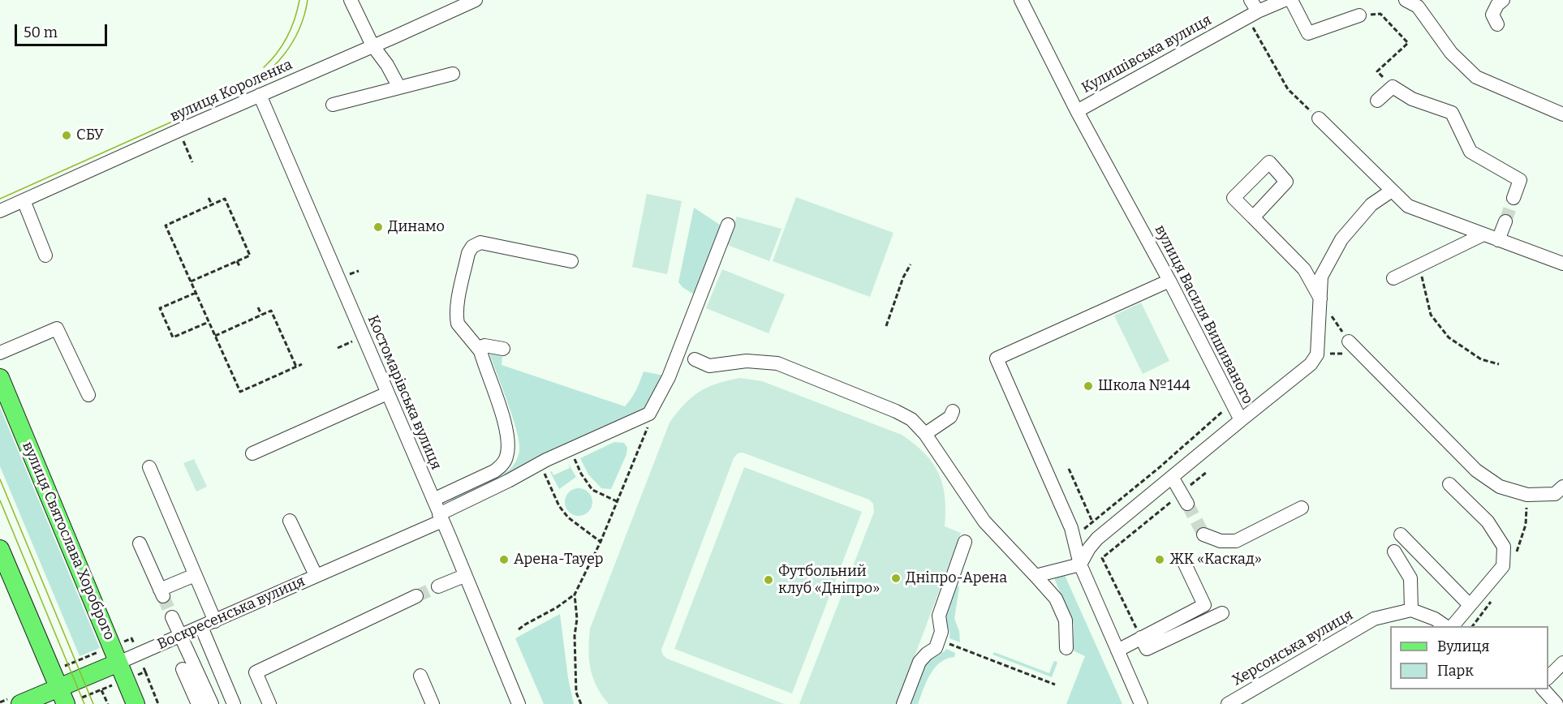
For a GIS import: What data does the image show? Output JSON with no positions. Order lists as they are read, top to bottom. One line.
{"streets":{"main road":["вулиця Святослава Хороброго","Воскресенська вулиця"],"street":["Кулишівська вулиця","вулиця Короленка","вулиця Василя Вишиваного","Костомарівська вулиця","Херсонська вулиця"]},"crossings":[["Кулишівська вулиця","вулиця Василя Вишиваного"],["вулиця Короленка","Костомарівська вулиця"],["Костомарівська вулиця","Воскресенська вулиця"],["вулиця Святослава Хороброго","Воскресенська вулиця"]],"places":["СБУ","Динамо","Школа №144","Арена-Тауер","ЖК «Каскад»","Дніпро-Арена","Футбольний клуб «Дніпро»"],"legend":["Вулиця","Парк"],"scale_bar":"50 m"}
